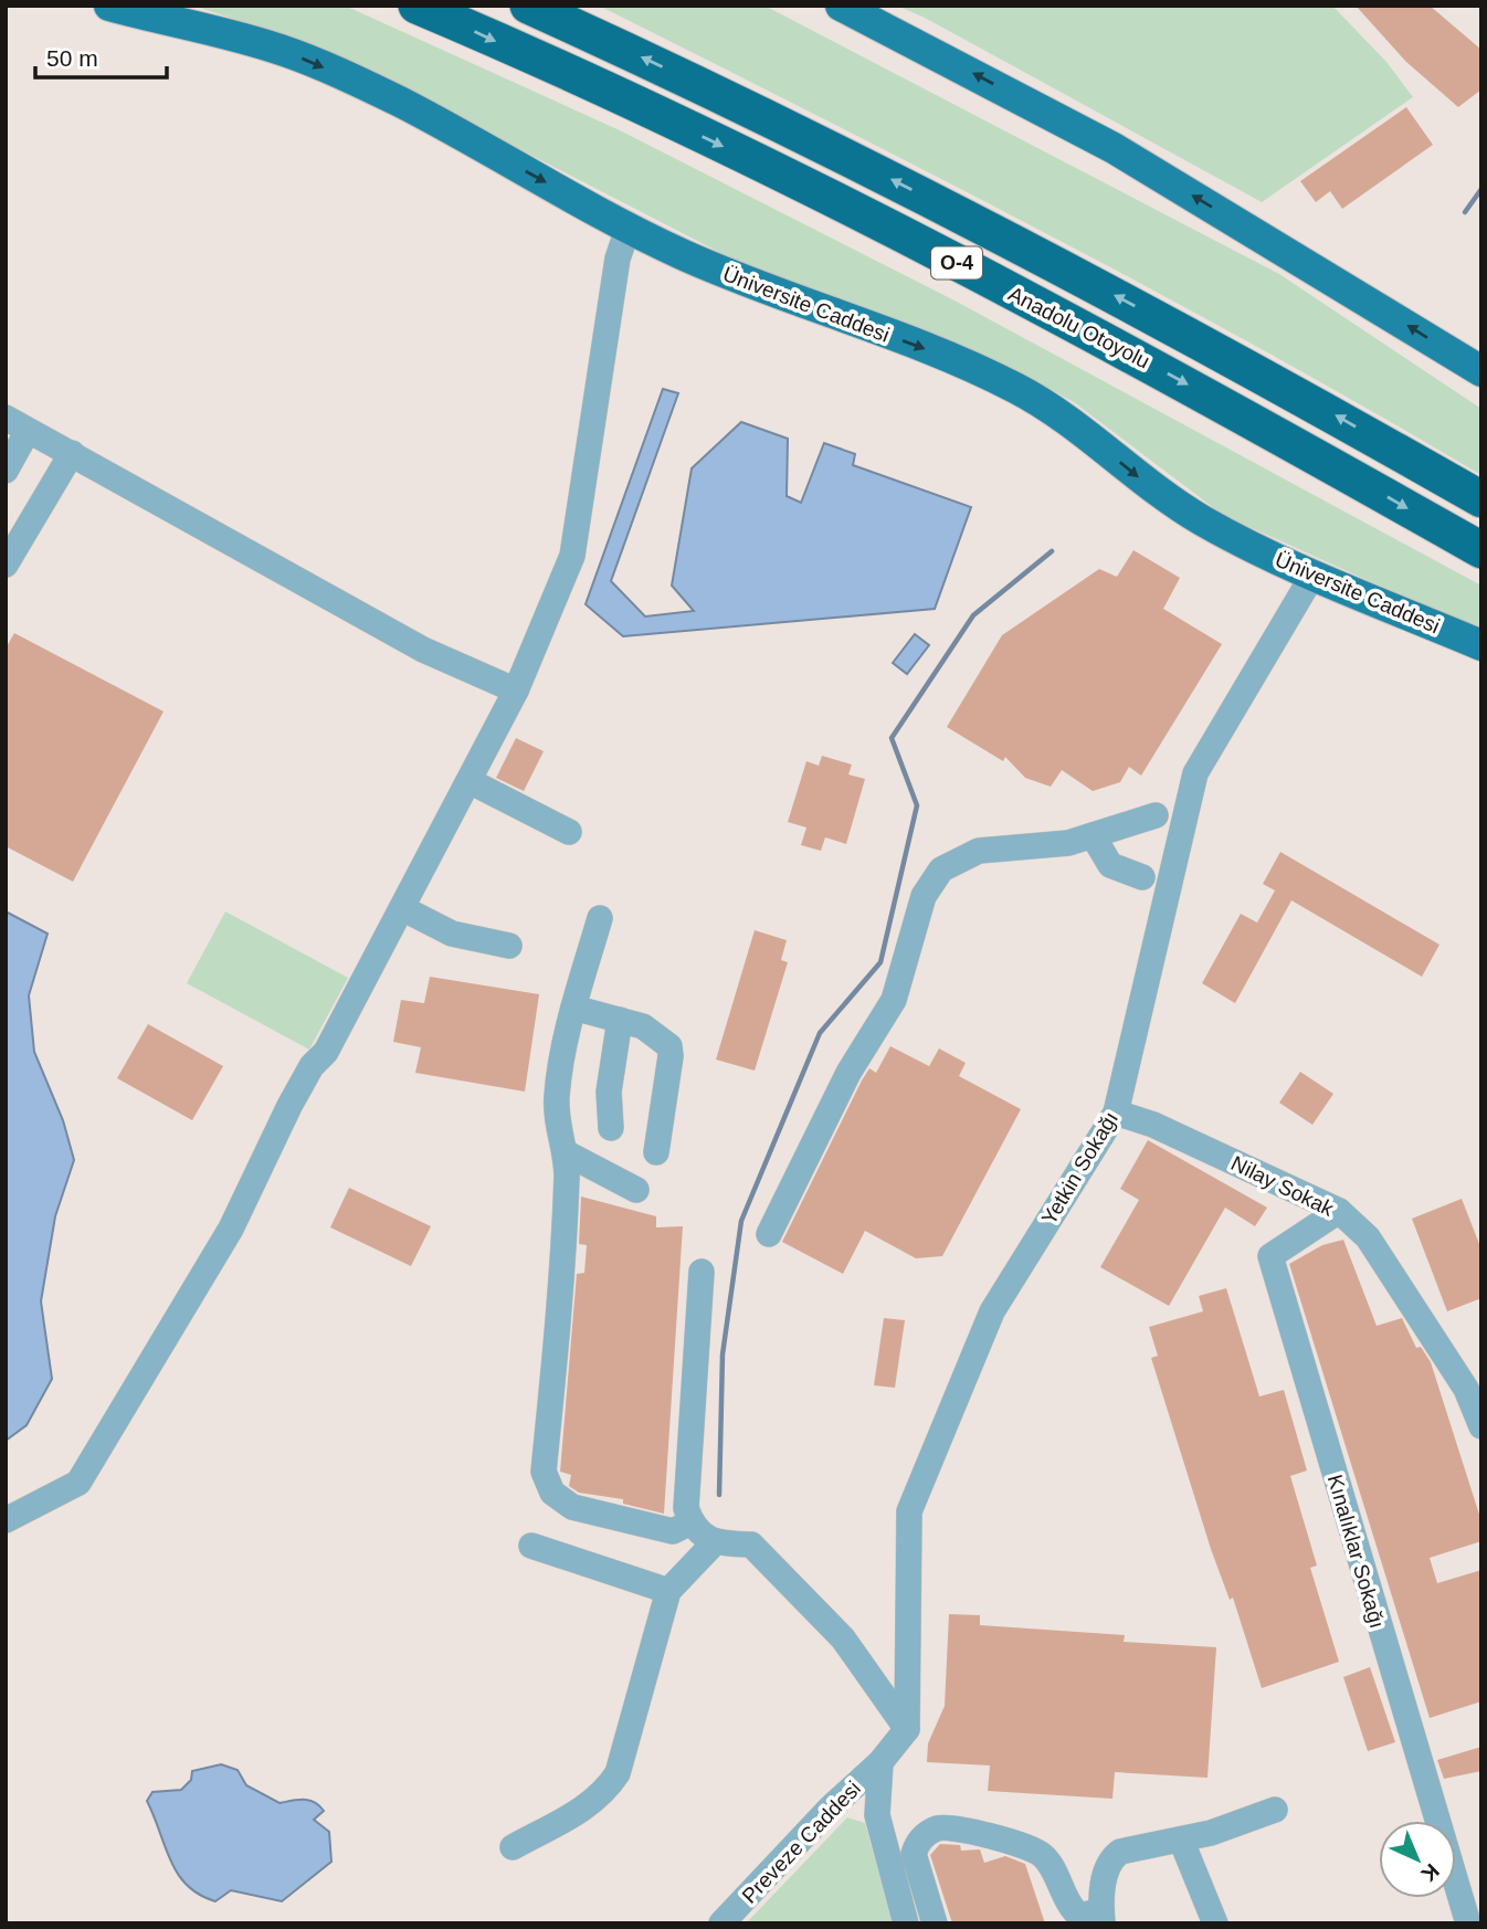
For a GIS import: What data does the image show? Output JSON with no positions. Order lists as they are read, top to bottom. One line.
{"streets":{"highway":["O-4","Anadolu Otoyolu"],"main road":["Üniversite Caddesi"],"street":["Yetkin Sokağı","Nilay Sokak","Kınalıklar Sokağı","Preveze Caddesi"]},"crossings":[["Üniversite Caddesi","Yetkin Sokağı"],["Yetkin Sokağı","Nilay Sokak"],["Nilay Sokak","Kınalıklar Sokağı"]],"scale_bar":"50 m","north":"bottom right"}
